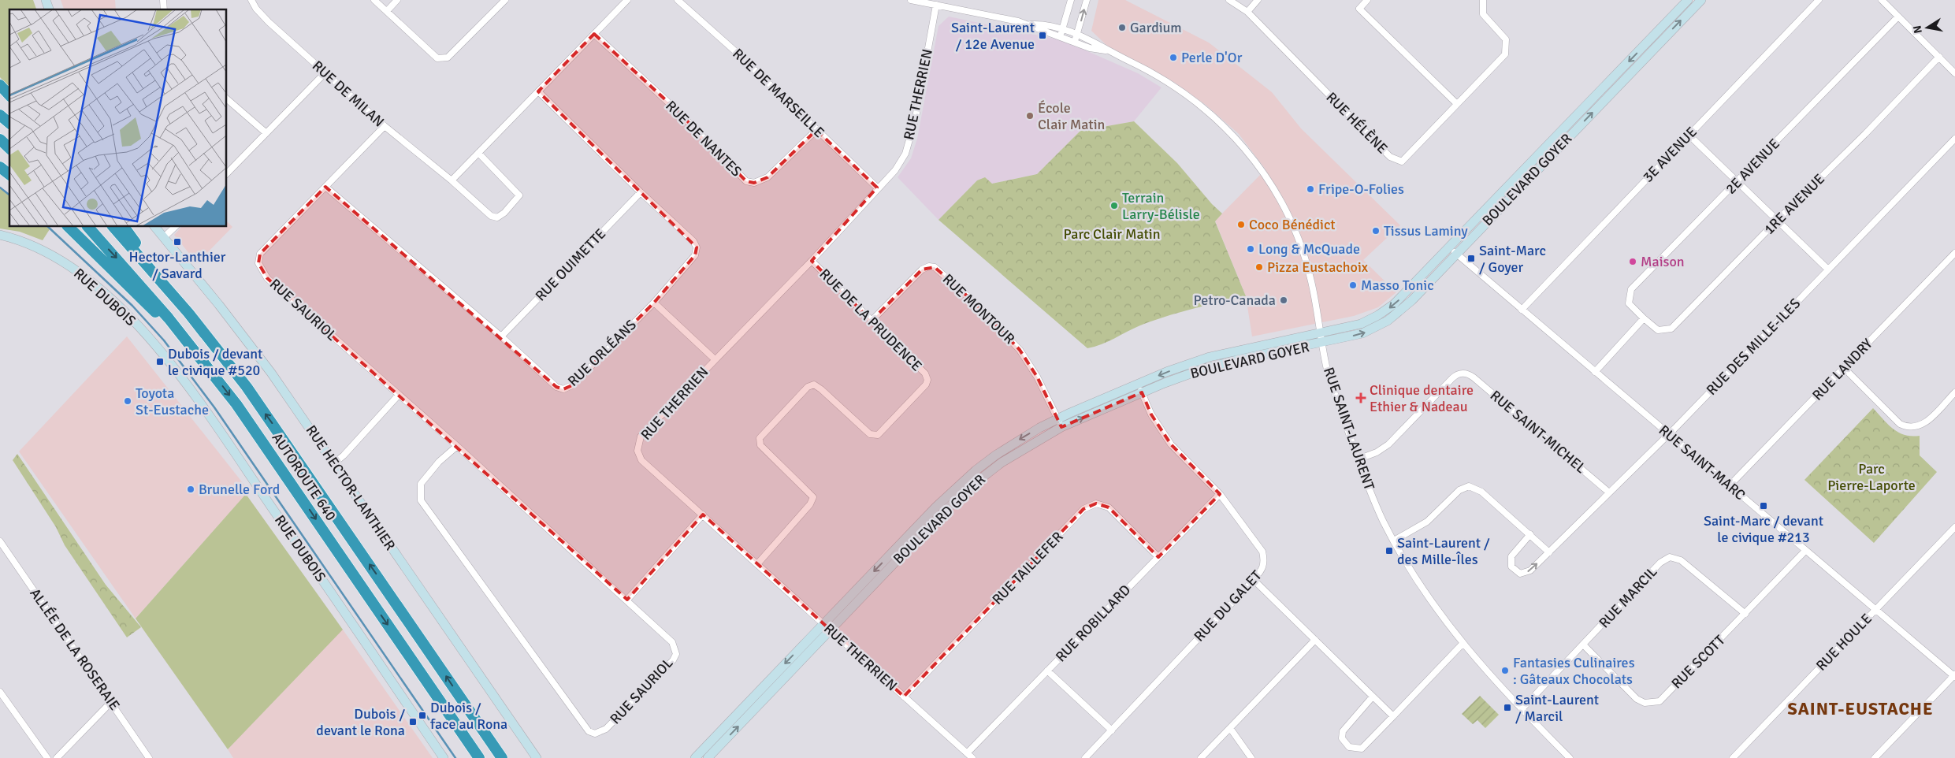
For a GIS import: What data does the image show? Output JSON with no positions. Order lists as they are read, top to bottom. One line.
{"streets":{"highway":["AUTOROUTE 640"],"street":["RUE DE MARSEILLE","RUE DE MILAN","RUE THERRIEN","RUE HÉLÈNE","RUE DE NANTES","3E AVENUE","2E AVENUE","BOULEVARD GOYER","1RE AVENUE","RUE OUIMETTE","RUE DUBOIS","RUE MONTOUR","RUE SAURIOL","RUE DE LA PRUDENCE","RUE DES MILLE-ILES","RUE ORLÉANS","RUE LANDRY","RUE SAINT-LAURENT","RUE SAINT-MICHEL","RUE SAINT-MARC","RUE HECTOR-LANTHIER","RUE TAILLEFER","RUE MARCIL","RUE DU GALET","RUE ROBILLARD","RUE HOULE","ALLÉE DE LA ROSERAIE","RUE SCOTT"]},"crossings":[["RUE DE MARSEILLE","RUE THERRIEN"],["RUE DE MARSEILLE","RUE DE NANTES"],["RUE DE MILAN","RUE SAURIOL"],["RUE THERRIEN","BOULEVARD GOYER"],["RUE THERRIEN","RUE DE LA PRUDENCE"],["RUE THERRIEN","RUE SAINT-LAURENT"],["RUE THERRIEN","RUE TAILLEFER"],["RUE THERRIEN","RUE ROBILLARD"],["3E AVENUE","RUE SAINT-MARC"],["2E AVENUE","1RE AVENUE"],["BOULEVARD GOYER","RUE MONTOUR"],["BOULEVARD GOYER","RUE SAINT-LAURENT"],["BOULEVARD GOYER","RUE SAINT-MARC"],["BOULEVARD GOYER","RUE DU GALET"],["RUE OUIMETTE","RUE ORLÉANS"],["RUE MONTOUR","RUE DE LA PRUDENCE"],["RUE SAURIOL","RUE ORLÉANS"],["RUE DES MILLE-ILES","RUE SAINT-MICHEL"],["RUE DES MILLE-ILES","RUE SAINT-MARC"],["RUE LANDRY","RUE SAINT-MARC"],["RUE SAINT-LAURENT","RUE SAINT-MICHEL"],["RUE SAINT-LAURENT","RUE MARCIL"],["RUE SAINT-MARC","RUE HOULE"],["RUE SAINT-MARC","RUE SCOTT"],["RUE TAILLEFER","RUE ROBILLARD"],["RUE MARCIL","RUE SCOTT"],["RUE DU GALET","RUE ROBILLARD"]],"districts":["SAINT-EUSTACHE"],"parks":["Parc Clair Matin","Parc Pierre-Laporte"],"places":{"other":["Gardium","Perle D'Or","École Clair Matin","Fripe-O-Folies","Terrain Larry-Bélisle","Coco Bénédict","Tissus Laminy","Long & McQuade","Maison","Pizza Eustachoix","Masso Tonic","Petro-Canada","Toyota St-Eustache","Brunelle Ford","Fantasies Culinaires : Gâteaux Chocolats"],"transit":["Saint-Laurent / 12e Avenue","Hector-Lanthier / Savard","Saint-Marc / Goyer","Dubois / devant le civique #520","Saint-Marc / devant le civique #213","Saint-Laurent / des Mille-Îles","Saint-Laurent / Marcil","Dubois / face au Rona","Dubois / devant le Rona"],"health":["Clinique dentaire Ethier & Nadeau"]},"north":"left"}
